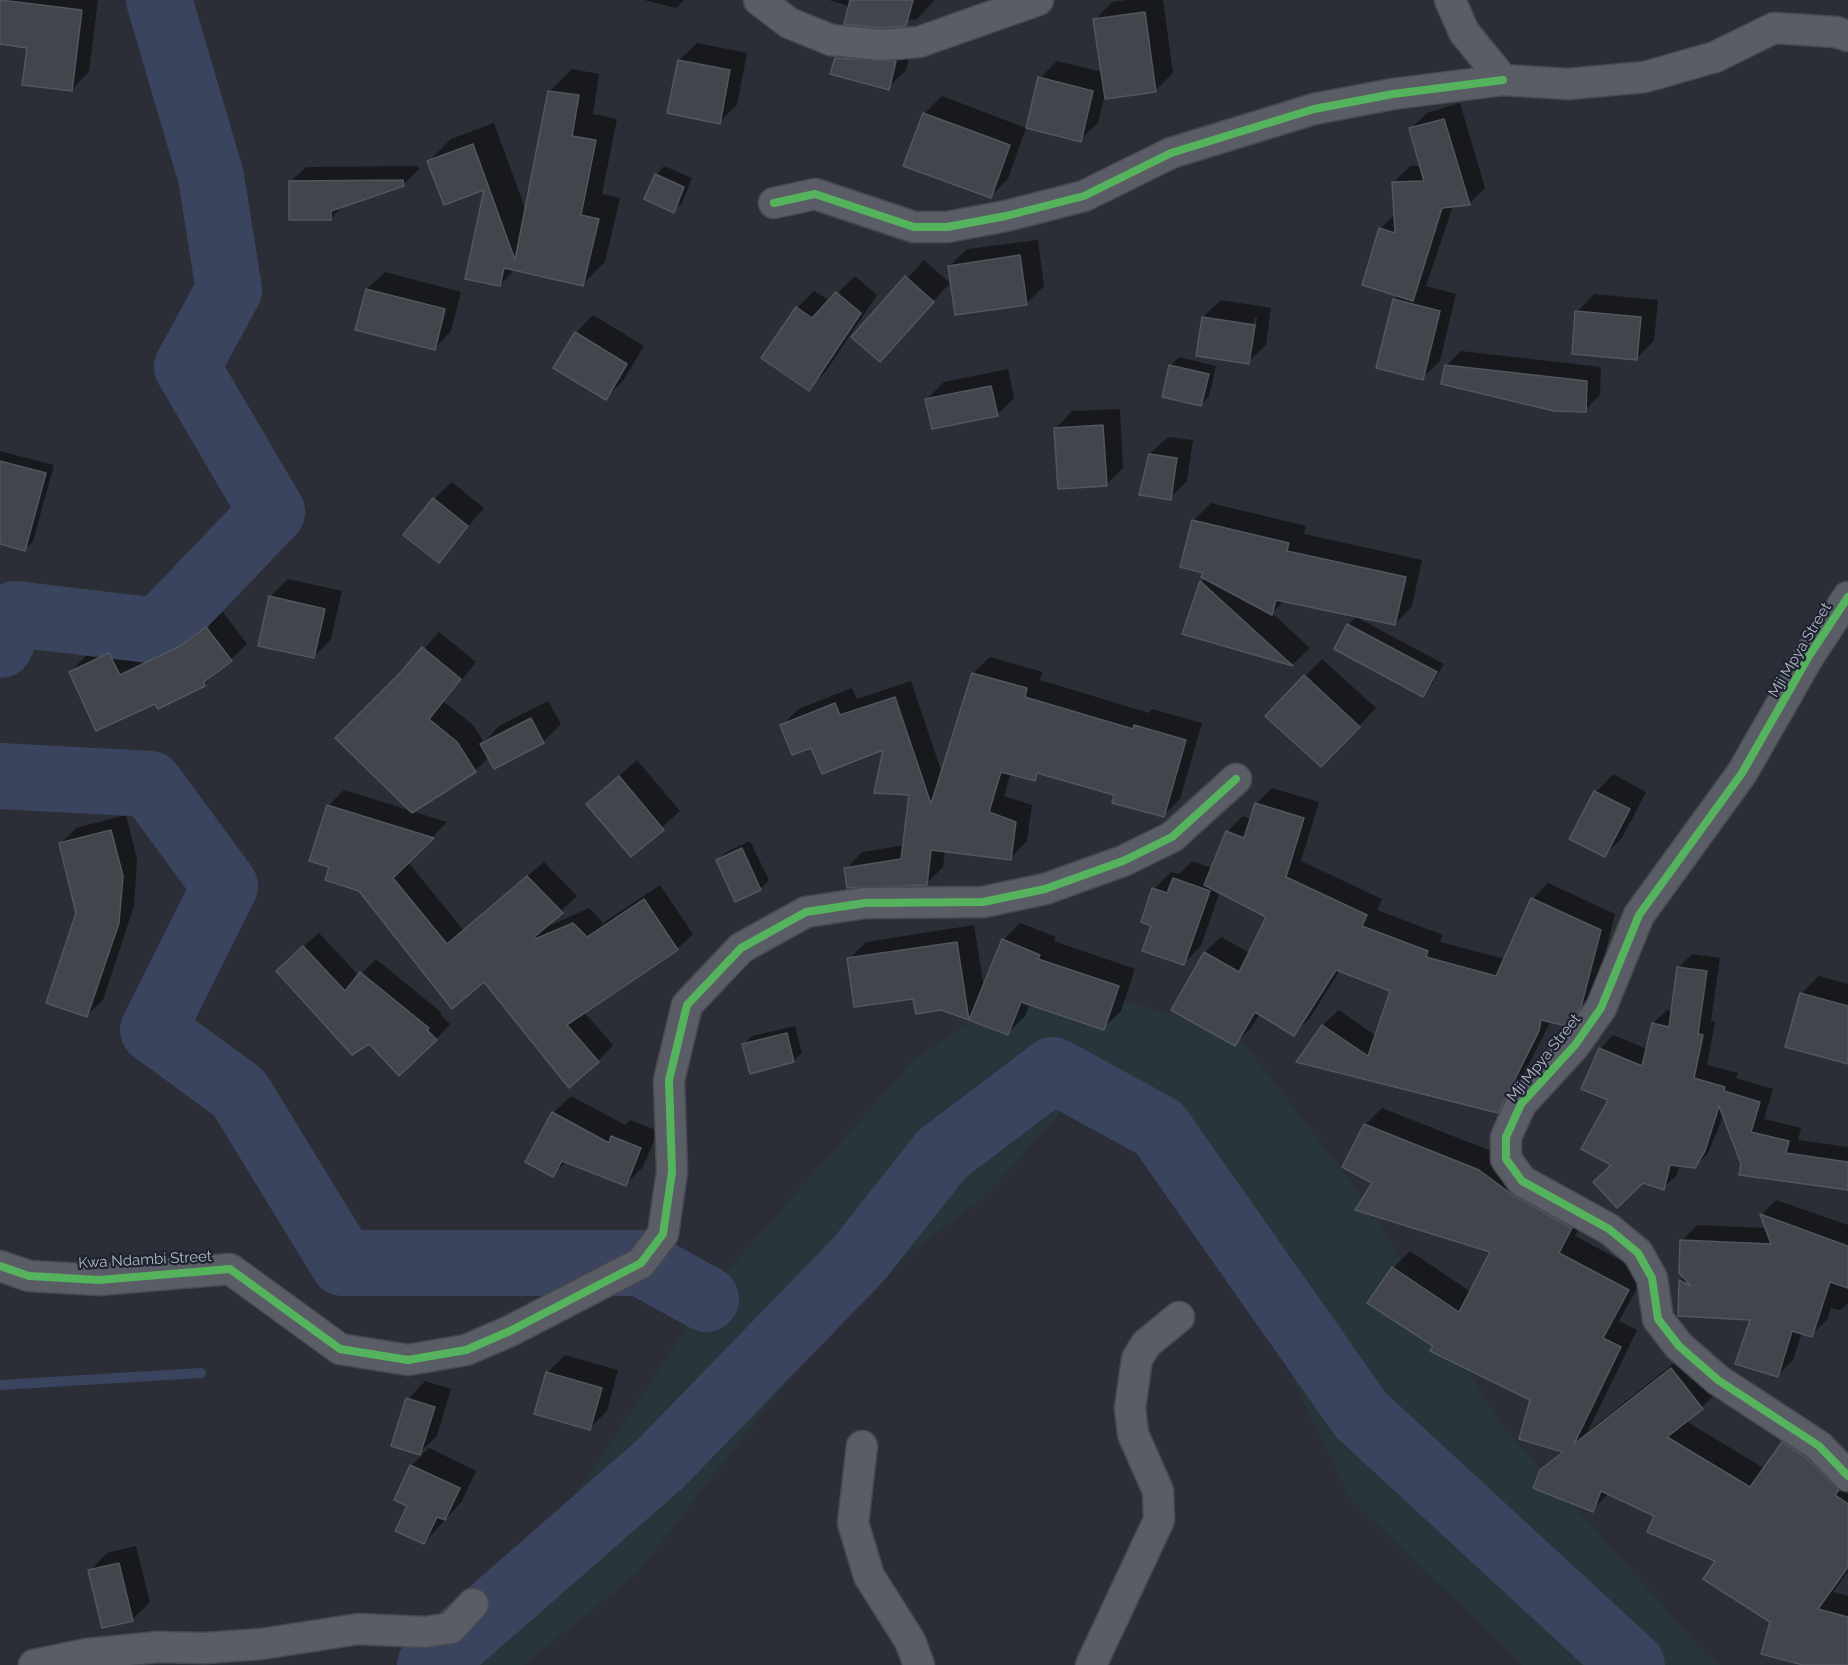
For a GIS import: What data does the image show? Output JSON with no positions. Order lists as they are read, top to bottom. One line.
{"streets":{"street":["Mji Mpya Street","Kwa Ndambi Street"]}}
